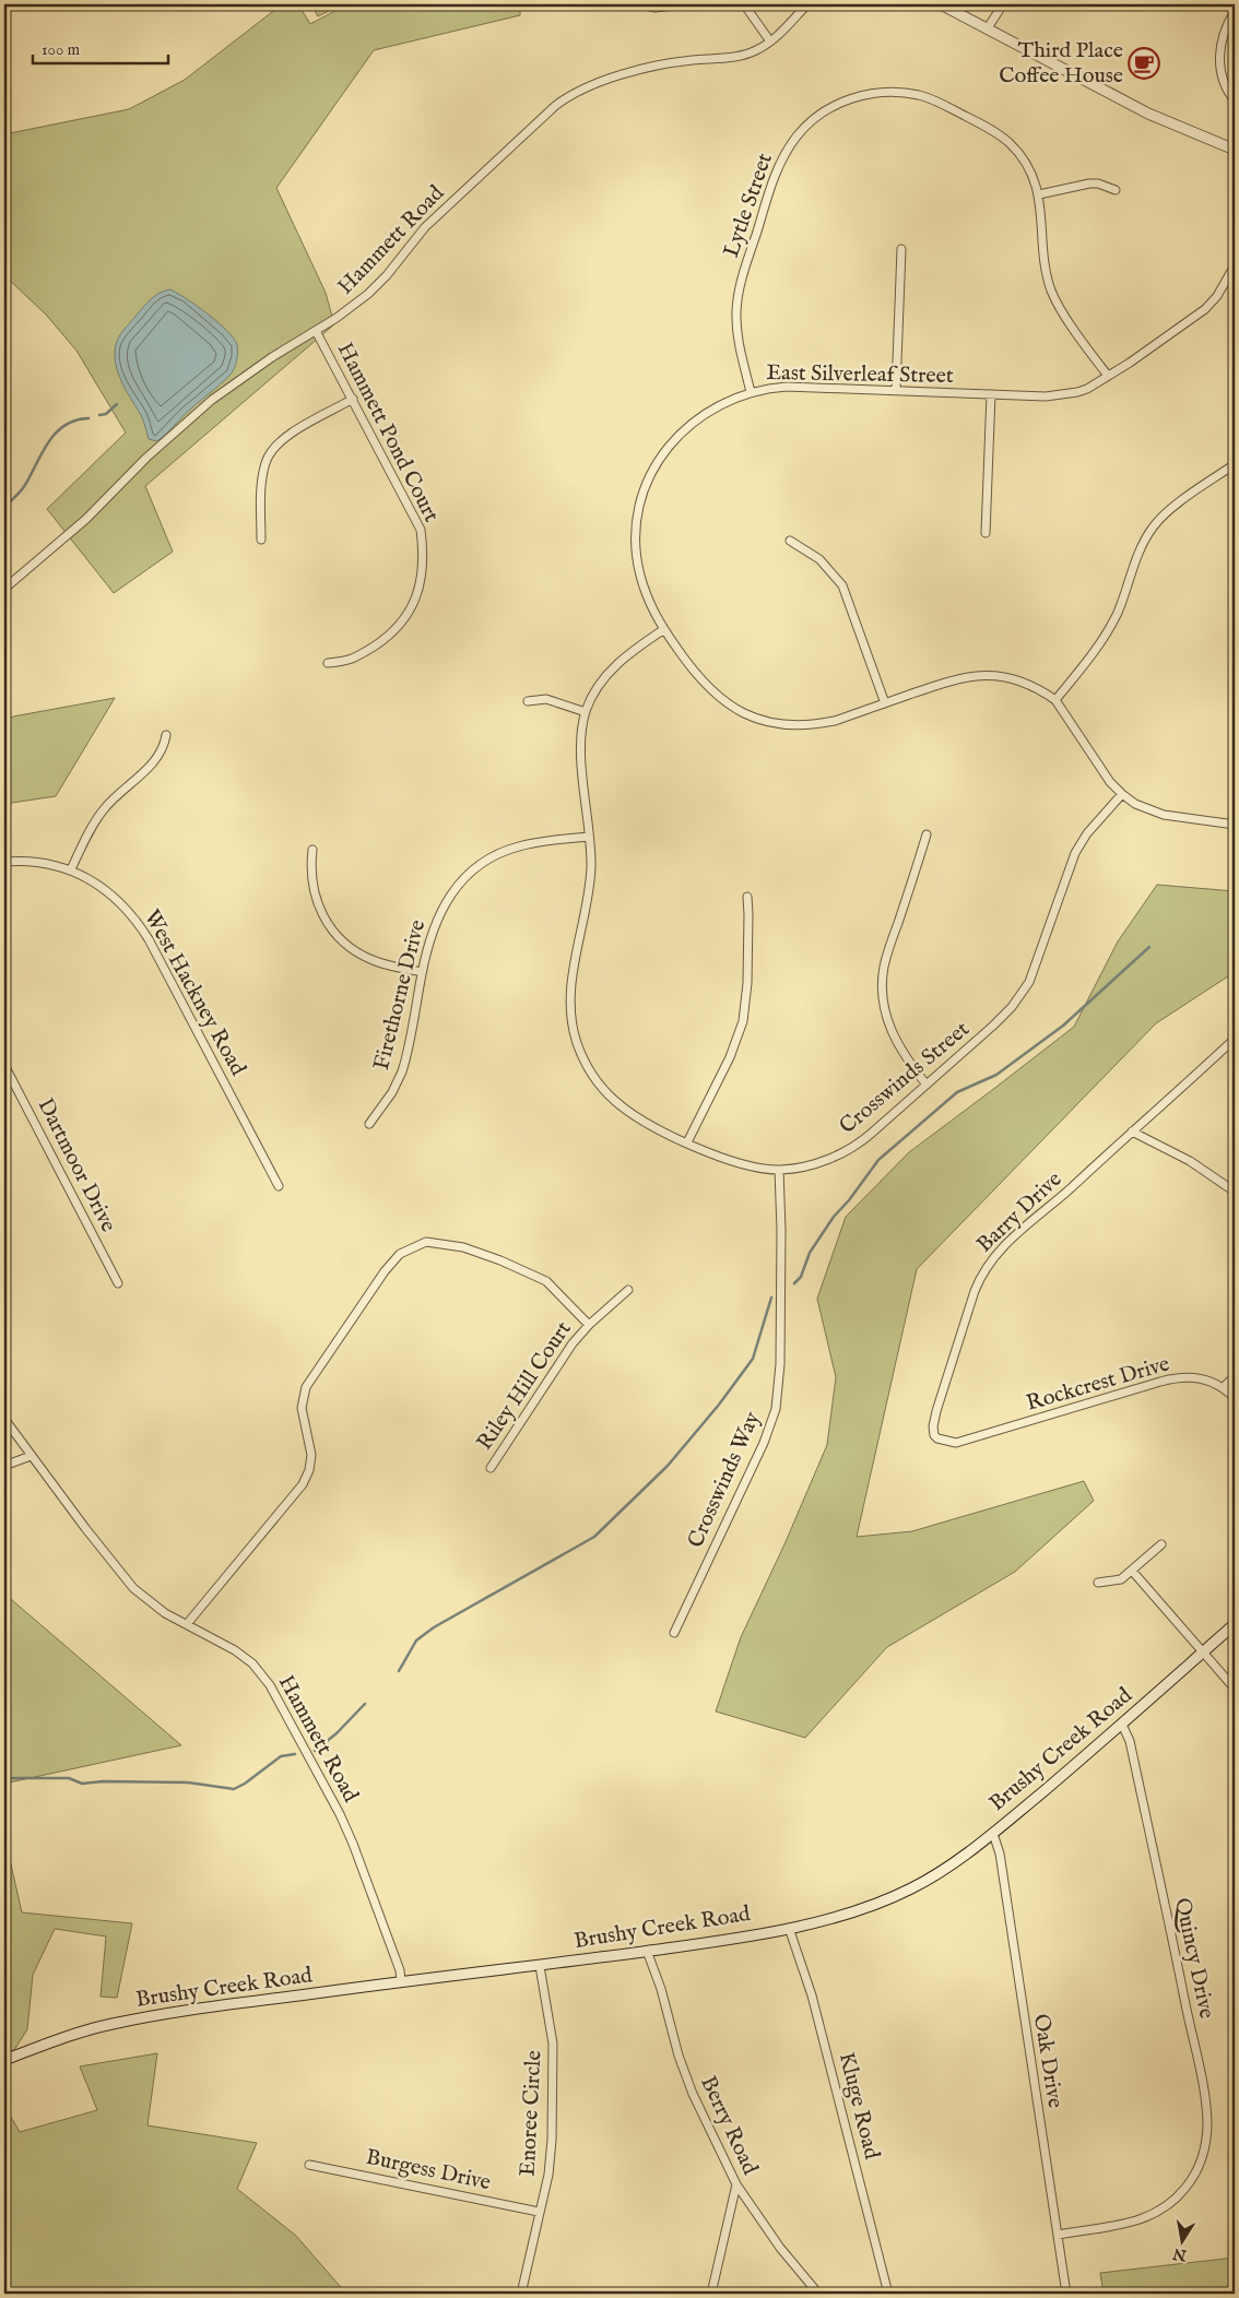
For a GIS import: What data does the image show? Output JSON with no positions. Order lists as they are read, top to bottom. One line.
{"streets":{"main road":["Brushy Creek Road"],"street":["Lytle Street","Hammett Road","East Silverleaf Street","Hammett Pond Court","West Hackney Road","Firethorne Drive","Crosswinds Street","Dartmoor Drive","Barry Drive","Rockcrest Drive","Riley Hill Court","Crosswinds Way","Quincy Drive","Oak Drive","Kluge Road","Enoree Circle","Berry Road","Burgess Drive"]},"crossings":[["Lytle Street","East Silverleaf Street"],["Hammett Road","Hammett Pond Court"],["Hammett Road","Brushy Creek Road"],["East Silverleaf Street","Crosswinds Street"],["Firethorne Drive","Crosswinds Street"],["Crosswinds Street","Crosswinds Way"],["Barry Drive","Rockcrest Drive"],["Brushy Creek Road","Quincy Drive"],["Brushy Creek Road","Oak Drive"],["Brushy Creek Road","Kluge Road"],["Brushy Creek Road","Enoree Circle"],["Brushy Creek Road","Berry Road"],["Quincy Drive","Oak Drive"],["Enoree Circle","Burgess Drive"]],"places":{"cafe":["Third Place Coffee House"]},"scale_bar":"100 m","north":"bottom"}
